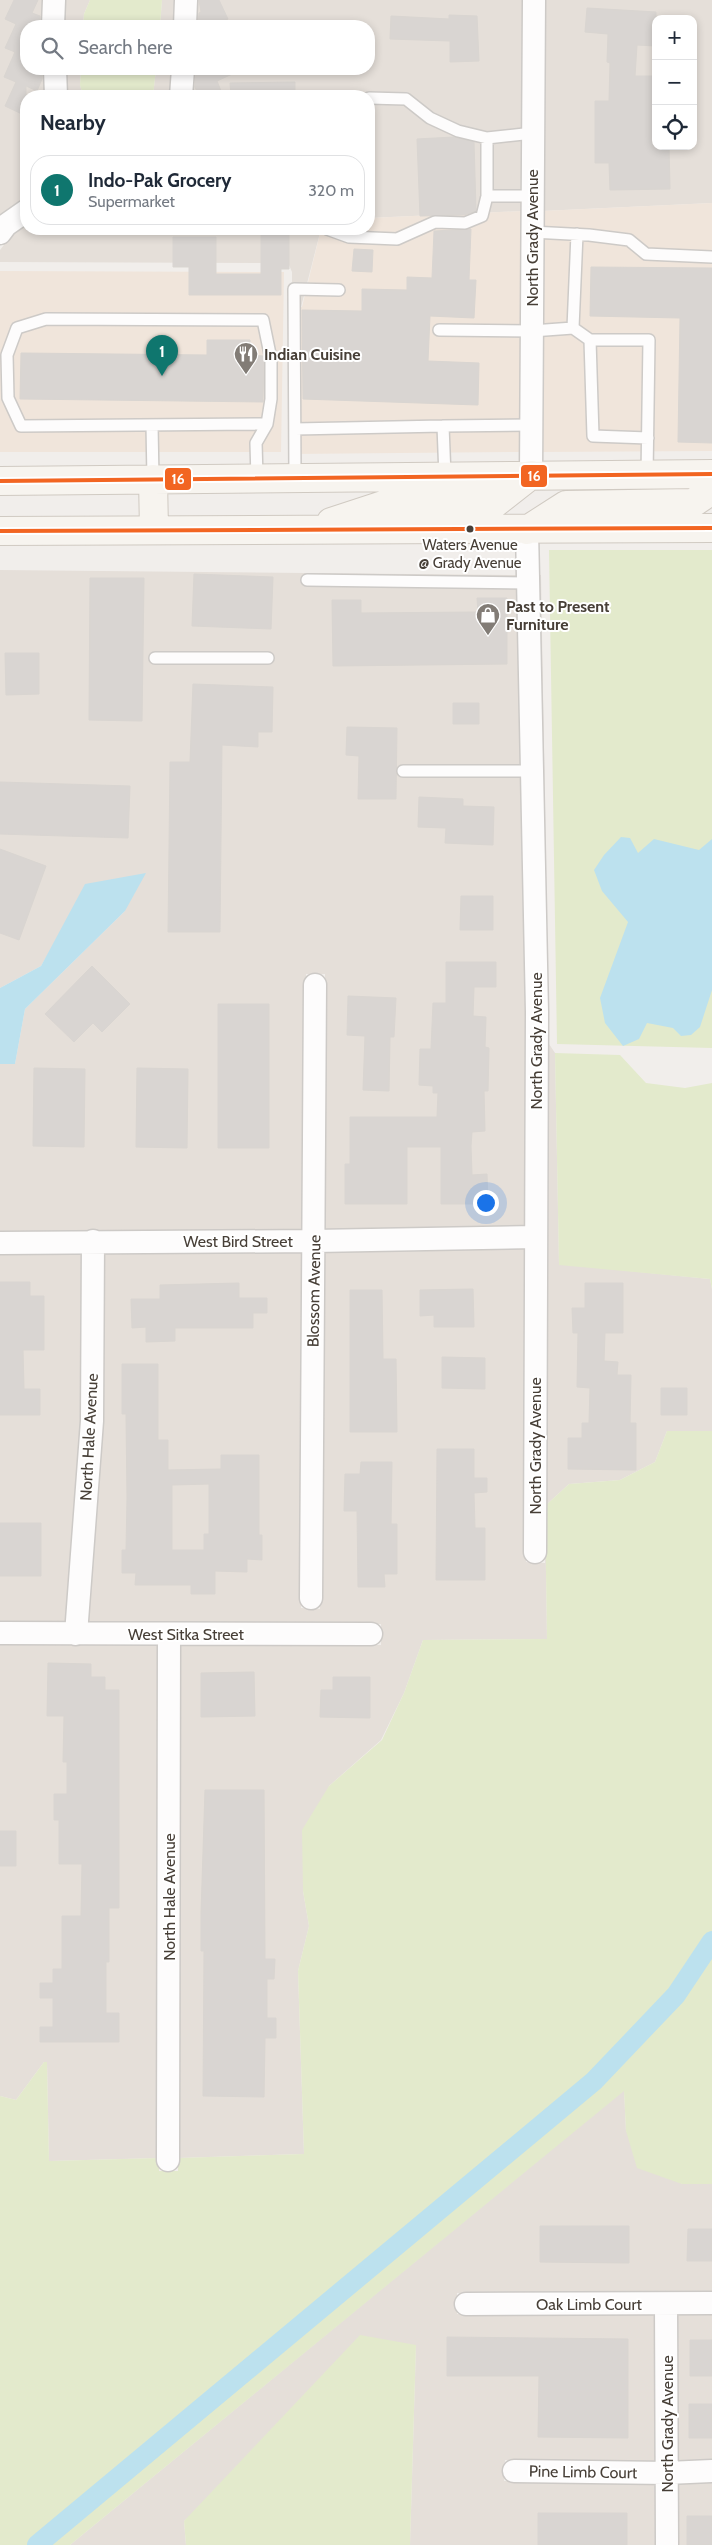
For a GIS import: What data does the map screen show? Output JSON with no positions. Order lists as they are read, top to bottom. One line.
{"streets":{"street":["North Grady Avenue","West Bird Street","Blossom Avenue","North Hale Avenue","West Sitka Street","Oak Limb Court","Pine Limb Court"]},"crossings":[["North Grady Avenue","West Bird Street"],["North Grady Avenue","Oak Limb Court"],["North Grady Avenue","Pine Limb Court"],["West Bird Street","Blossom Avenue"],["West Bird Street","North Hale Avenue"],["North Hale Avenue","West Sitka Street"]],"places":{"restaurant":["Indian Cuisine"],"other":["Waters Avenue @ Grady Avenue"],"shop":["Past to Present Furniture"]},"lines":["transit line 16"],"page":{"map_buttons":["+","−"],"search":"Search here","heading":"Nearby","list":[{"mark":"1","name":"Indo-Pak Grocery","note":"Supermarket","value":"320 m"}],"pins":"1"}}
